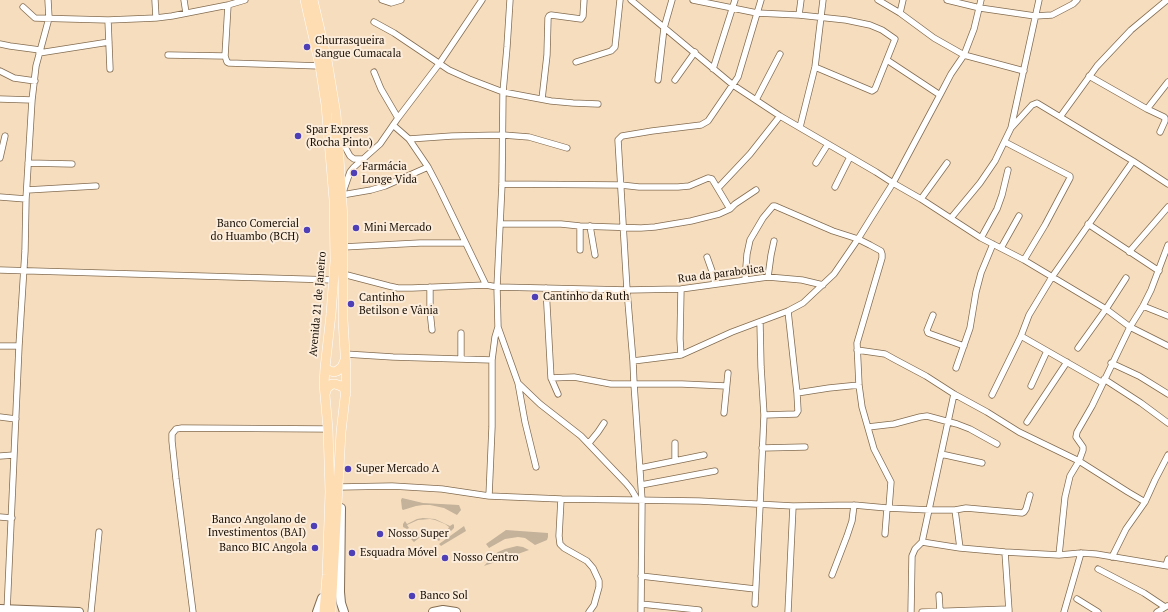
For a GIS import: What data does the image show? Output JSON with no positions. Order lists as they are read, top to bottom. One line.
{"streets":{"main road":["Avenida 21 de Janeiro"],"street":["Rua da parabolica"]},"crossings":[["Rua da parabolica","Avenida 21 de Janeiro"]],"places":["Churrasqueira Sangue Cumacala","Spar Express (Rocha Pinto)","Farmácia Longe Vida","Mini Mercado","Banco Comercial do Huambo (BCH)","Cantinho da Ruth","Cantinho Betilson e Vânia","Super Mercado A","Banco Angolano de Investimentos (BAI)","Nosso Super","Banco BIC Angola","Esquadra Móvel","Nosso Centro","Banco Sol"]}
